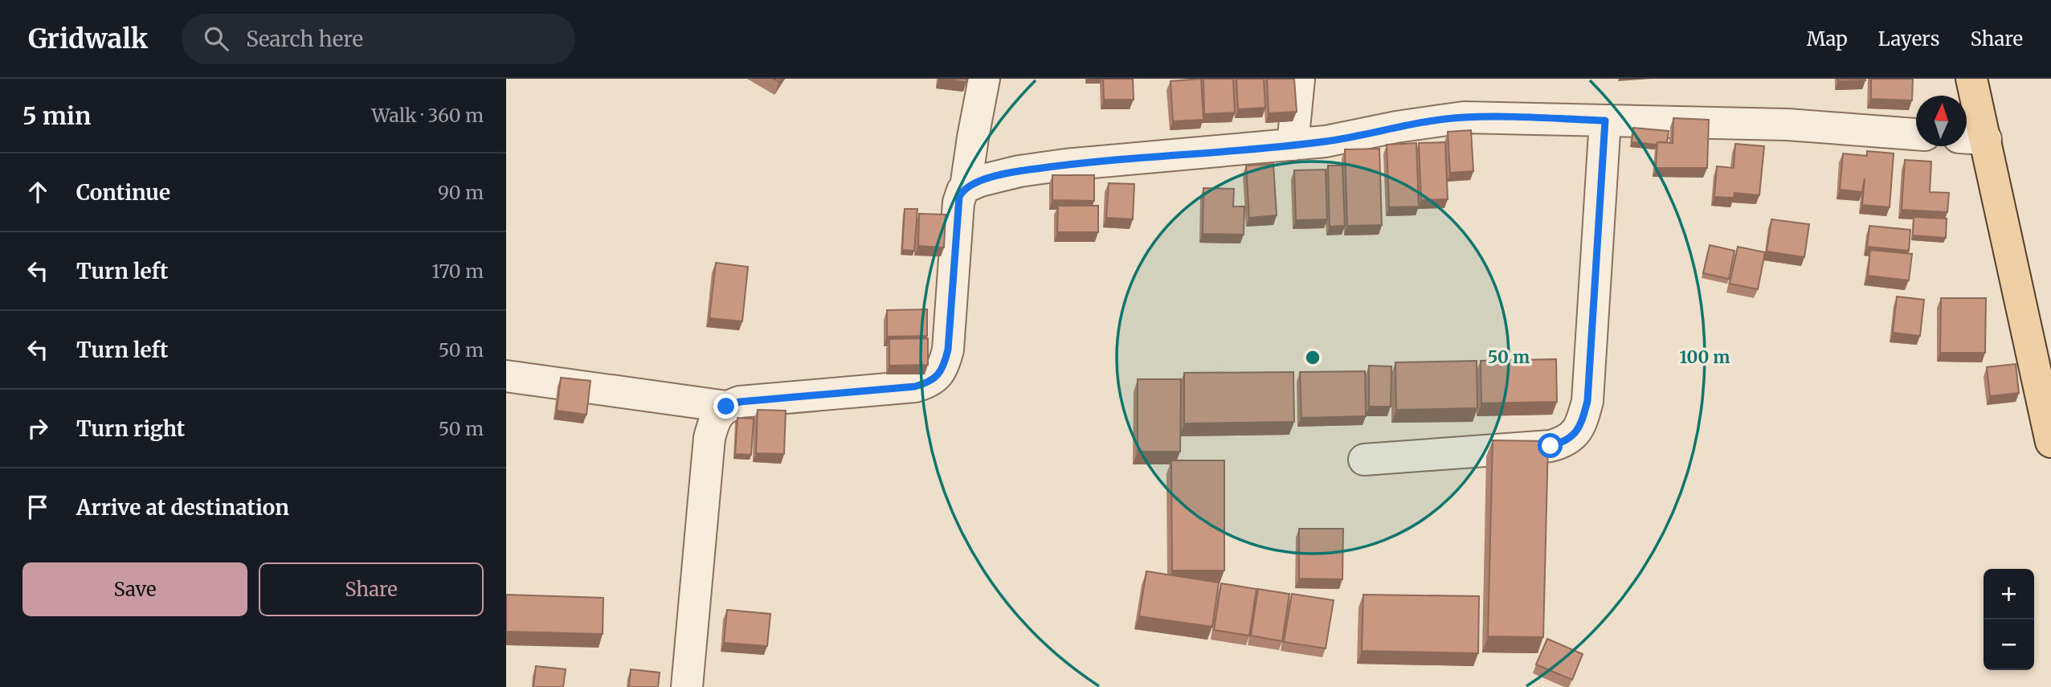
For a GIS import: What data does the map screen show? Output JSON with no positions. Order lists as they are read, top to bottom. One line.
{"north":"top","page":{"header":"Gridwalk","search":"Search here","nav":["Map","Layers","Share"],"heading":["5 min","Walk · 360 m"],"list":[["Continue","90 m"],["Turn left","170 m"],["Turn left","50 m"],["Turn right","50 m"],"Arrive at destination"],"buttons":["Save","Share"],"map_buttons":["+","−"]},"rings":["50 m","100 m"]}
